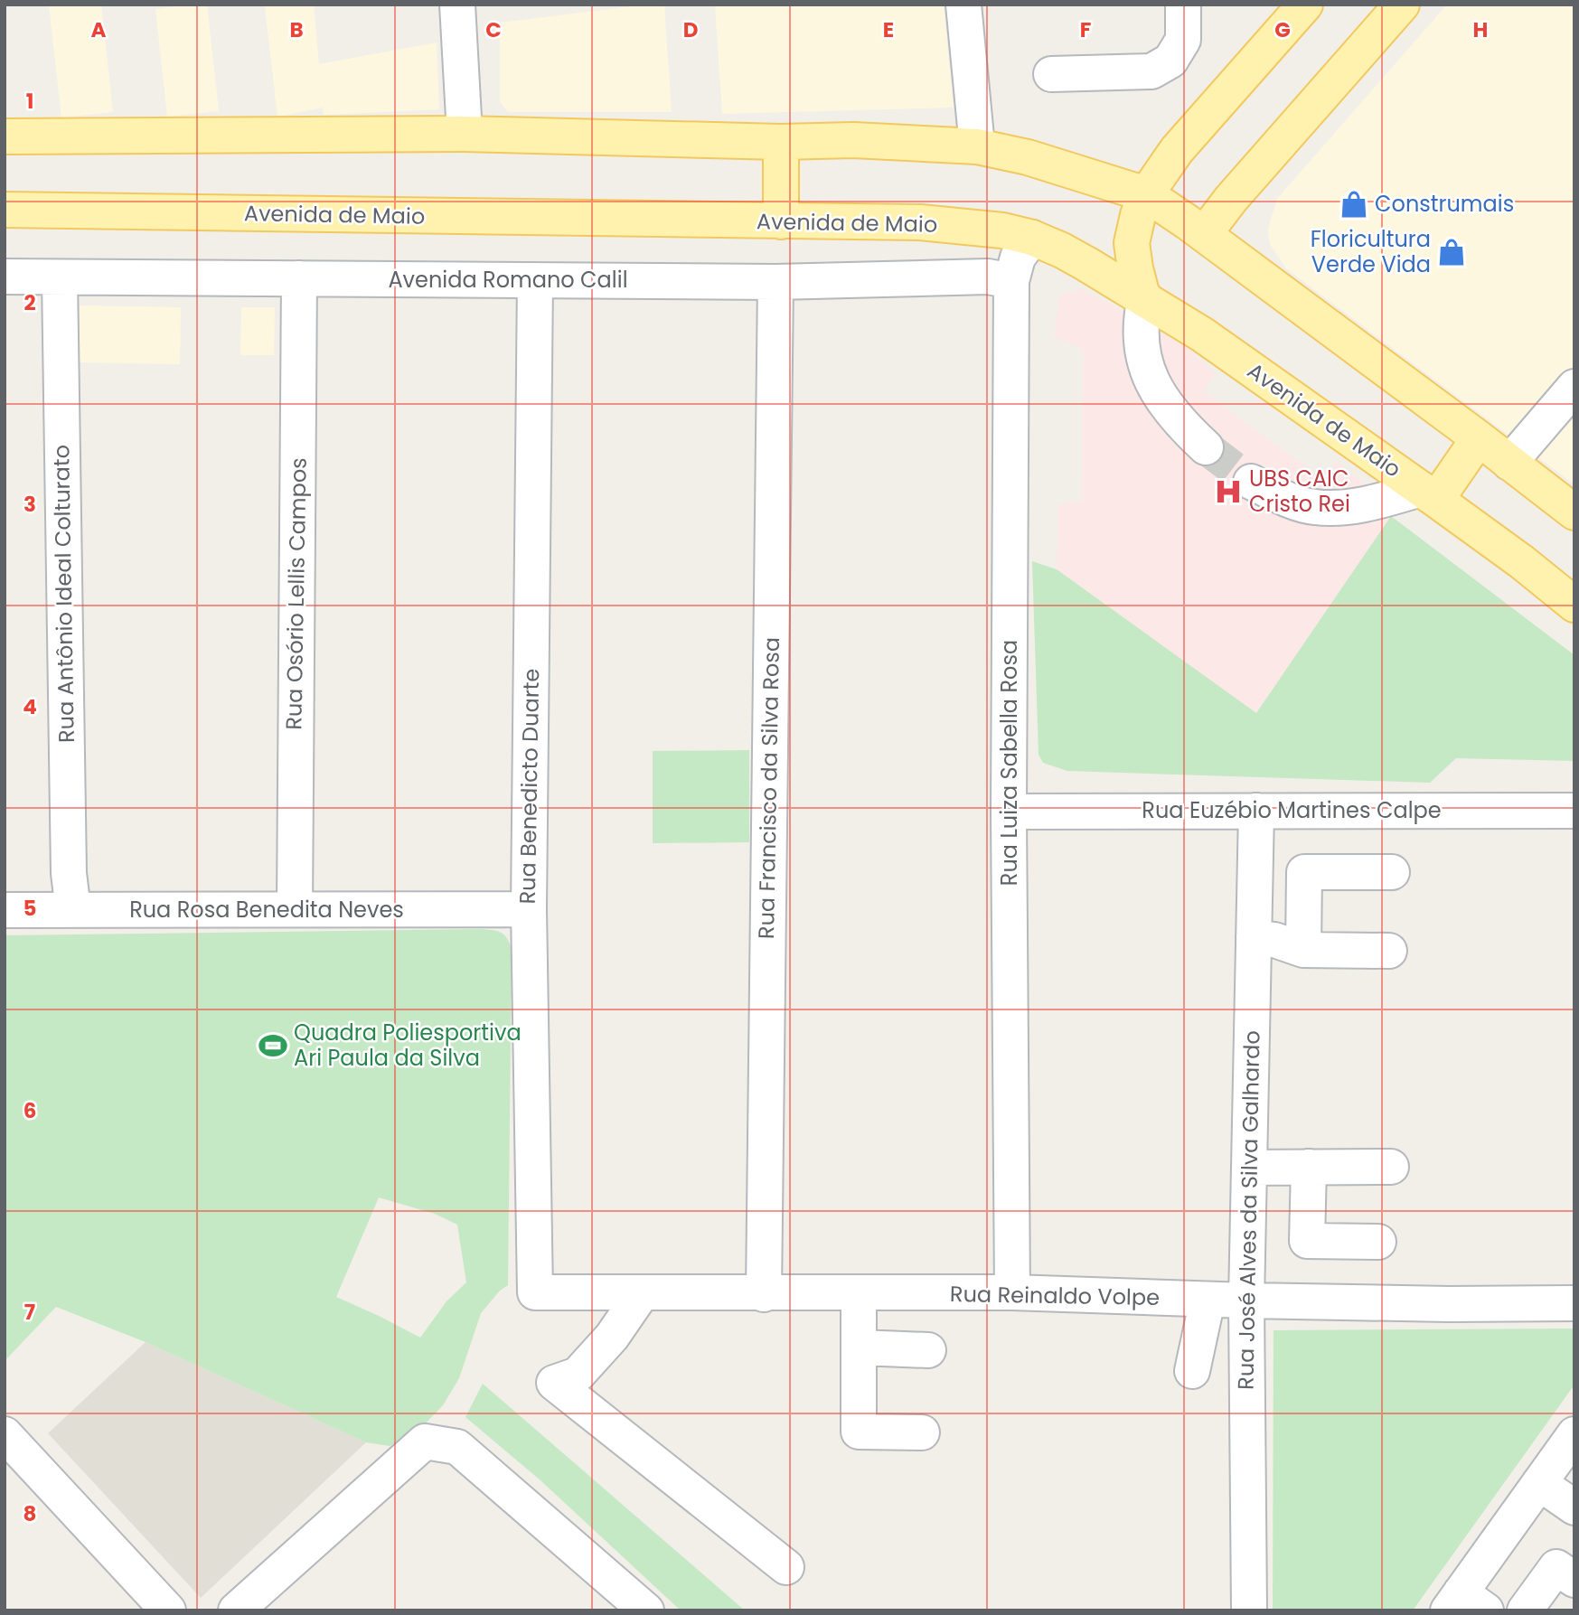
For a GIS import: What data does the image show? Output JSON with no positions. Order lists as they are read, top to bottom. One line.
{"streets":{"main road":["Avenida de Maio"],"street":["Avenida Romano Calil","Rua Antônio Ideal Colturato","Rua Osório Lellis Campos","Rua Luiza Sabella Rosa","Rua Benedicto Duarte","Rua Francisco da Silva Rosa","Rua Euzébio Martines Calpe","Rua Rosa Benedita Neves","Rua José Alves da Silva Galhardo","Rua Reinaldo Volpe"]},"crossings":[["Avenida de Maio","Rua Luiza Sabella Rosa"],["Avenida Romano Calil","Rua Antônio Ideal Colturato"],["Avenida Romano Calil","Rua Osório Lellis Campos"],["Avenida Romano Calil","Rua Luiza Sabella Rosa"],["Avenida Romano Calil","Rua Benedicto Duarte"],["Avenida Romano Calil","Rua Francisco da Silva Rosa"],["Rua Antônio Ideal Colturato","Rua Rosa Benedita Neves"],["Rua Osório Lellis Campos","Rua Rosa Benedita Neves"],["Rua Luiza Sabella Rosa","Rua Euzébio Martines Calpe"],["Rua Luiza Sabella Rosa","Rua Reinaldo Volpe"],["Rua Benedicto Duarte","Rua Rosa Benedita Neves"],["Rua Benedicto Duarte","Rua Reinaldo Volpe"],["Rua Francisco da Silva Rosa","Rua Reinaldo Volpe"],["Rua Euzébio Martines Calpe","Rua José Alves da Silva Galhardo"],["Rua José Alves da Silva Galhardo","Rua Reinaldo Volpe"]],"places":{"shop":["Construmais","Floricultura Verde Vida"],"hospital":["UBS CAIC Cristo Rei"],"sports":["Quadra Poliesportiva Ari Paula da Silva"]},"grid":{"columns":["A","B","C","D","E","F","G","H"],"rows":["1","2","3","4","5","6","7","8"]}}
